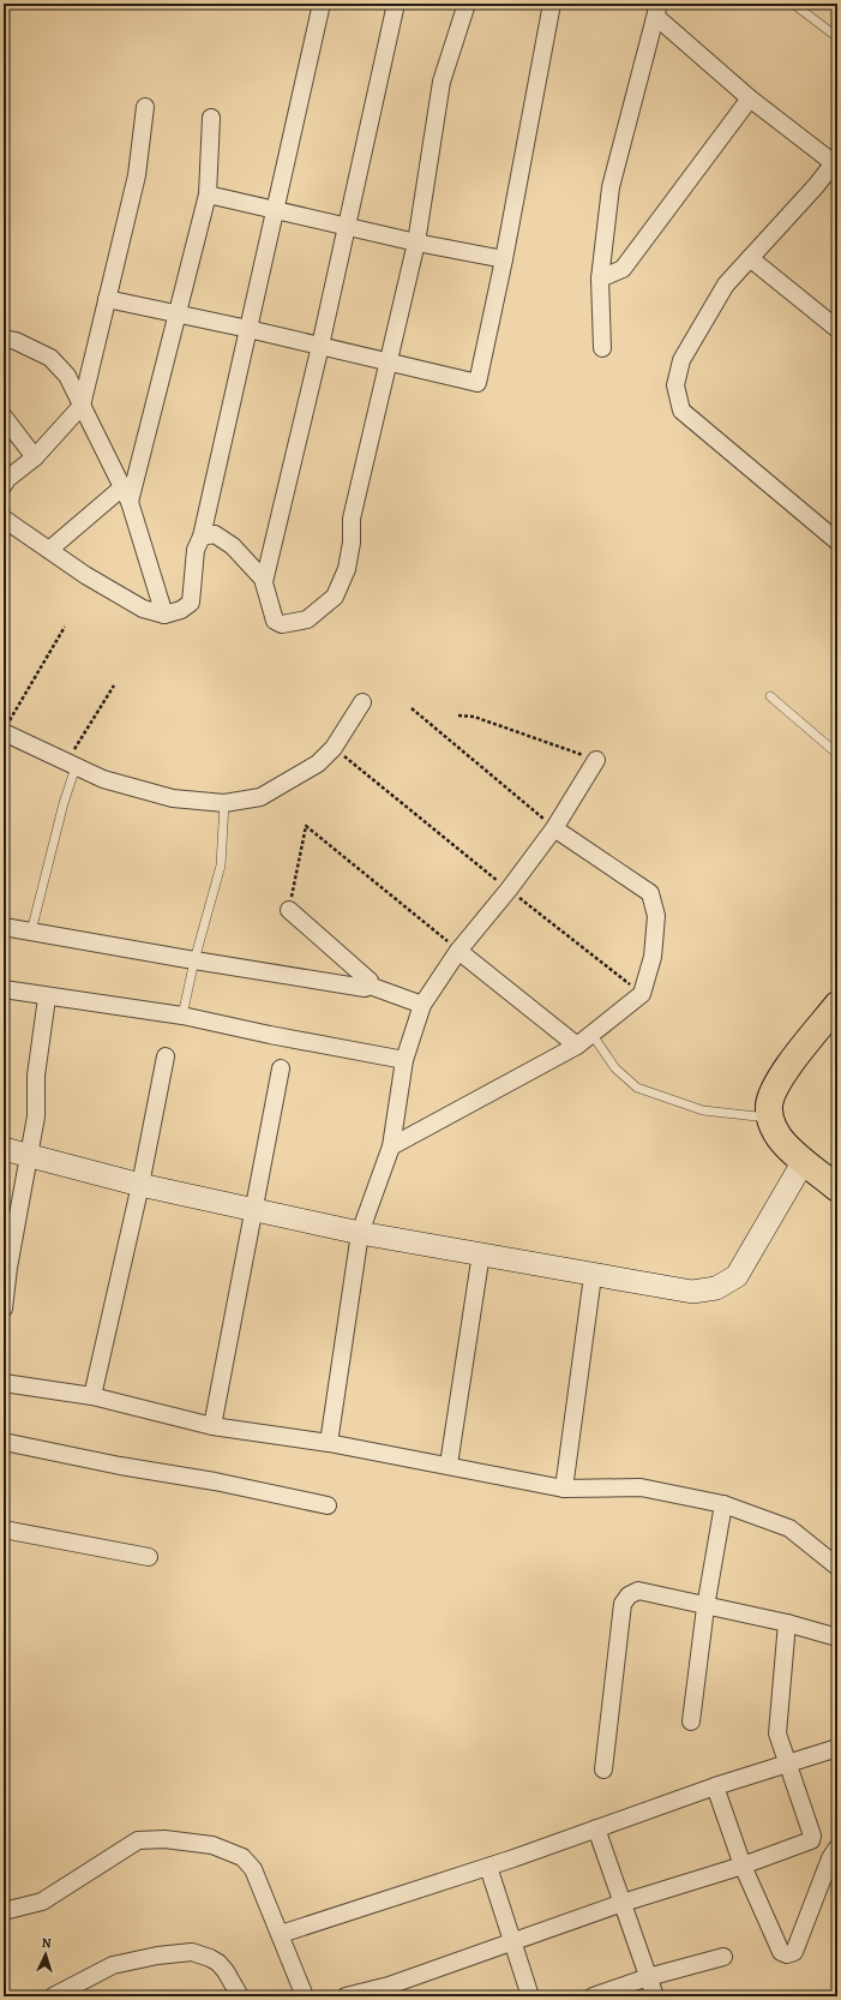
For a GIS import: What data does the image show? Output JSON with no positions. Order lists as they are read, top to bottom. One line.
{"north":"top"}
